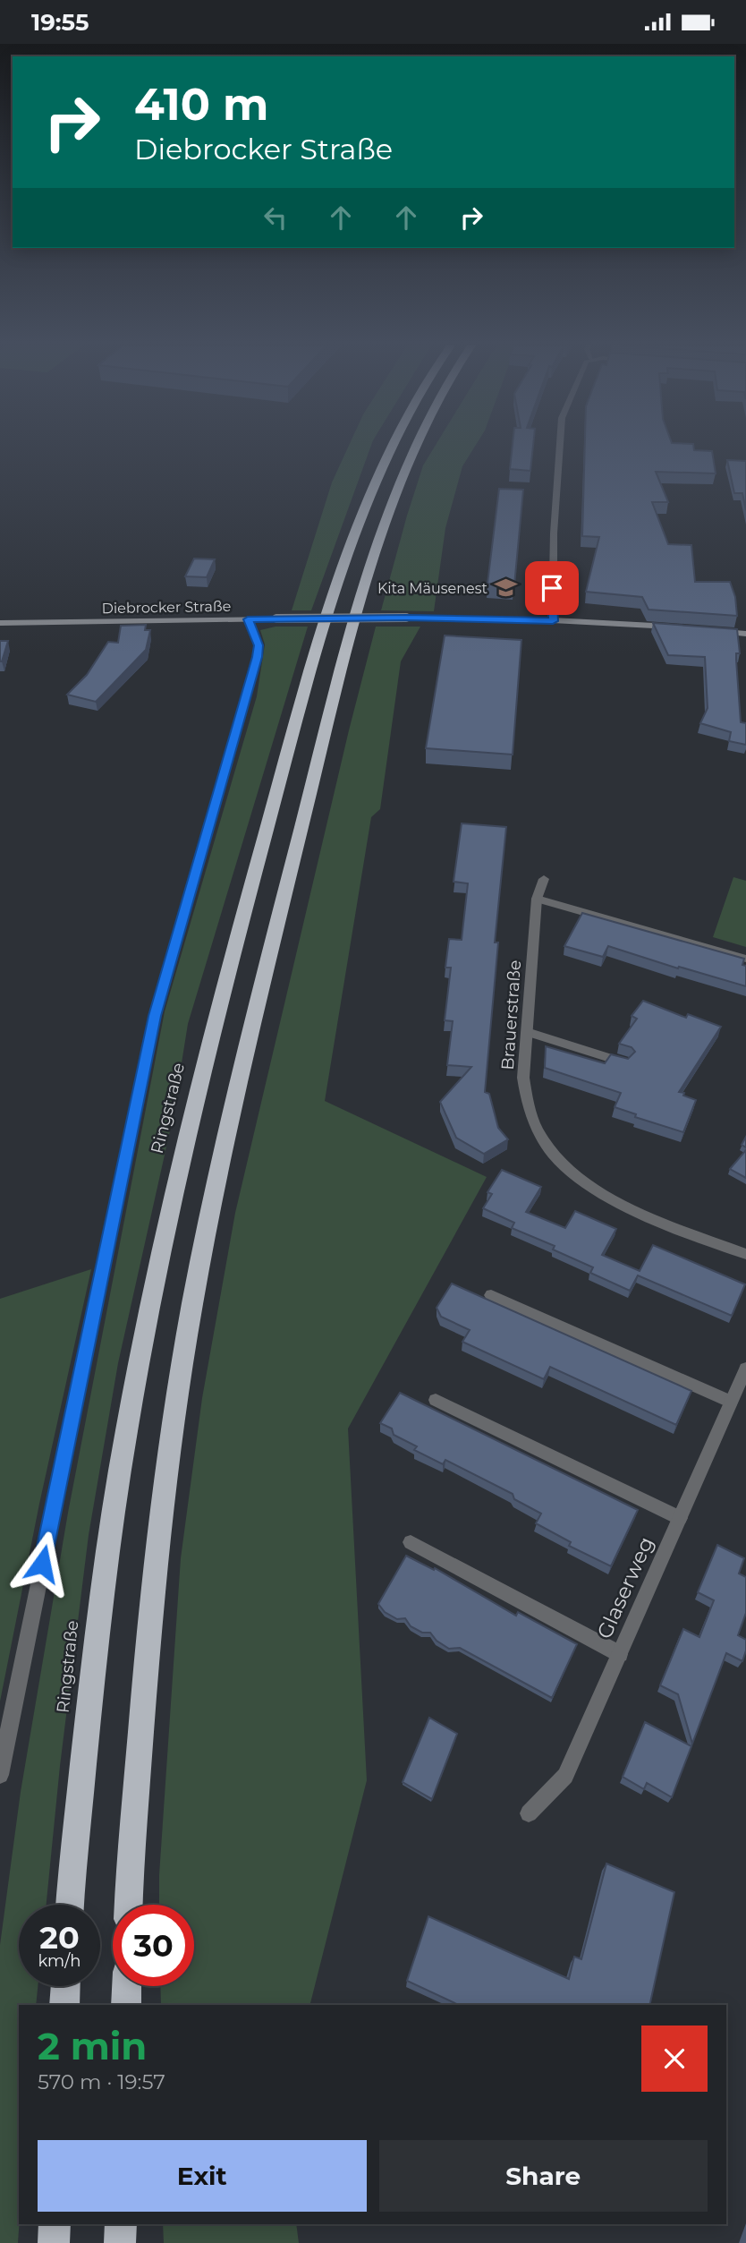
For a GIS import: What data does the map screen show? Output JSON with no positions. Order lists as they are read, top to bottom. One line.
{"streets":{"highway":["Ringstraße"],"main road":["Diebrocker Straße"],"street":["Brauerstraße","Glaserweg"]},"places":{"school or university":["Kita Mäusenest"]},"page":{"status":"19:55","turn":["410 m","Diebrocker Straße"],"speed":"20 km/h","limit":"30","heading":["2 min","570 m · 19:57"],"buttons":["Exit","Share"]}}
